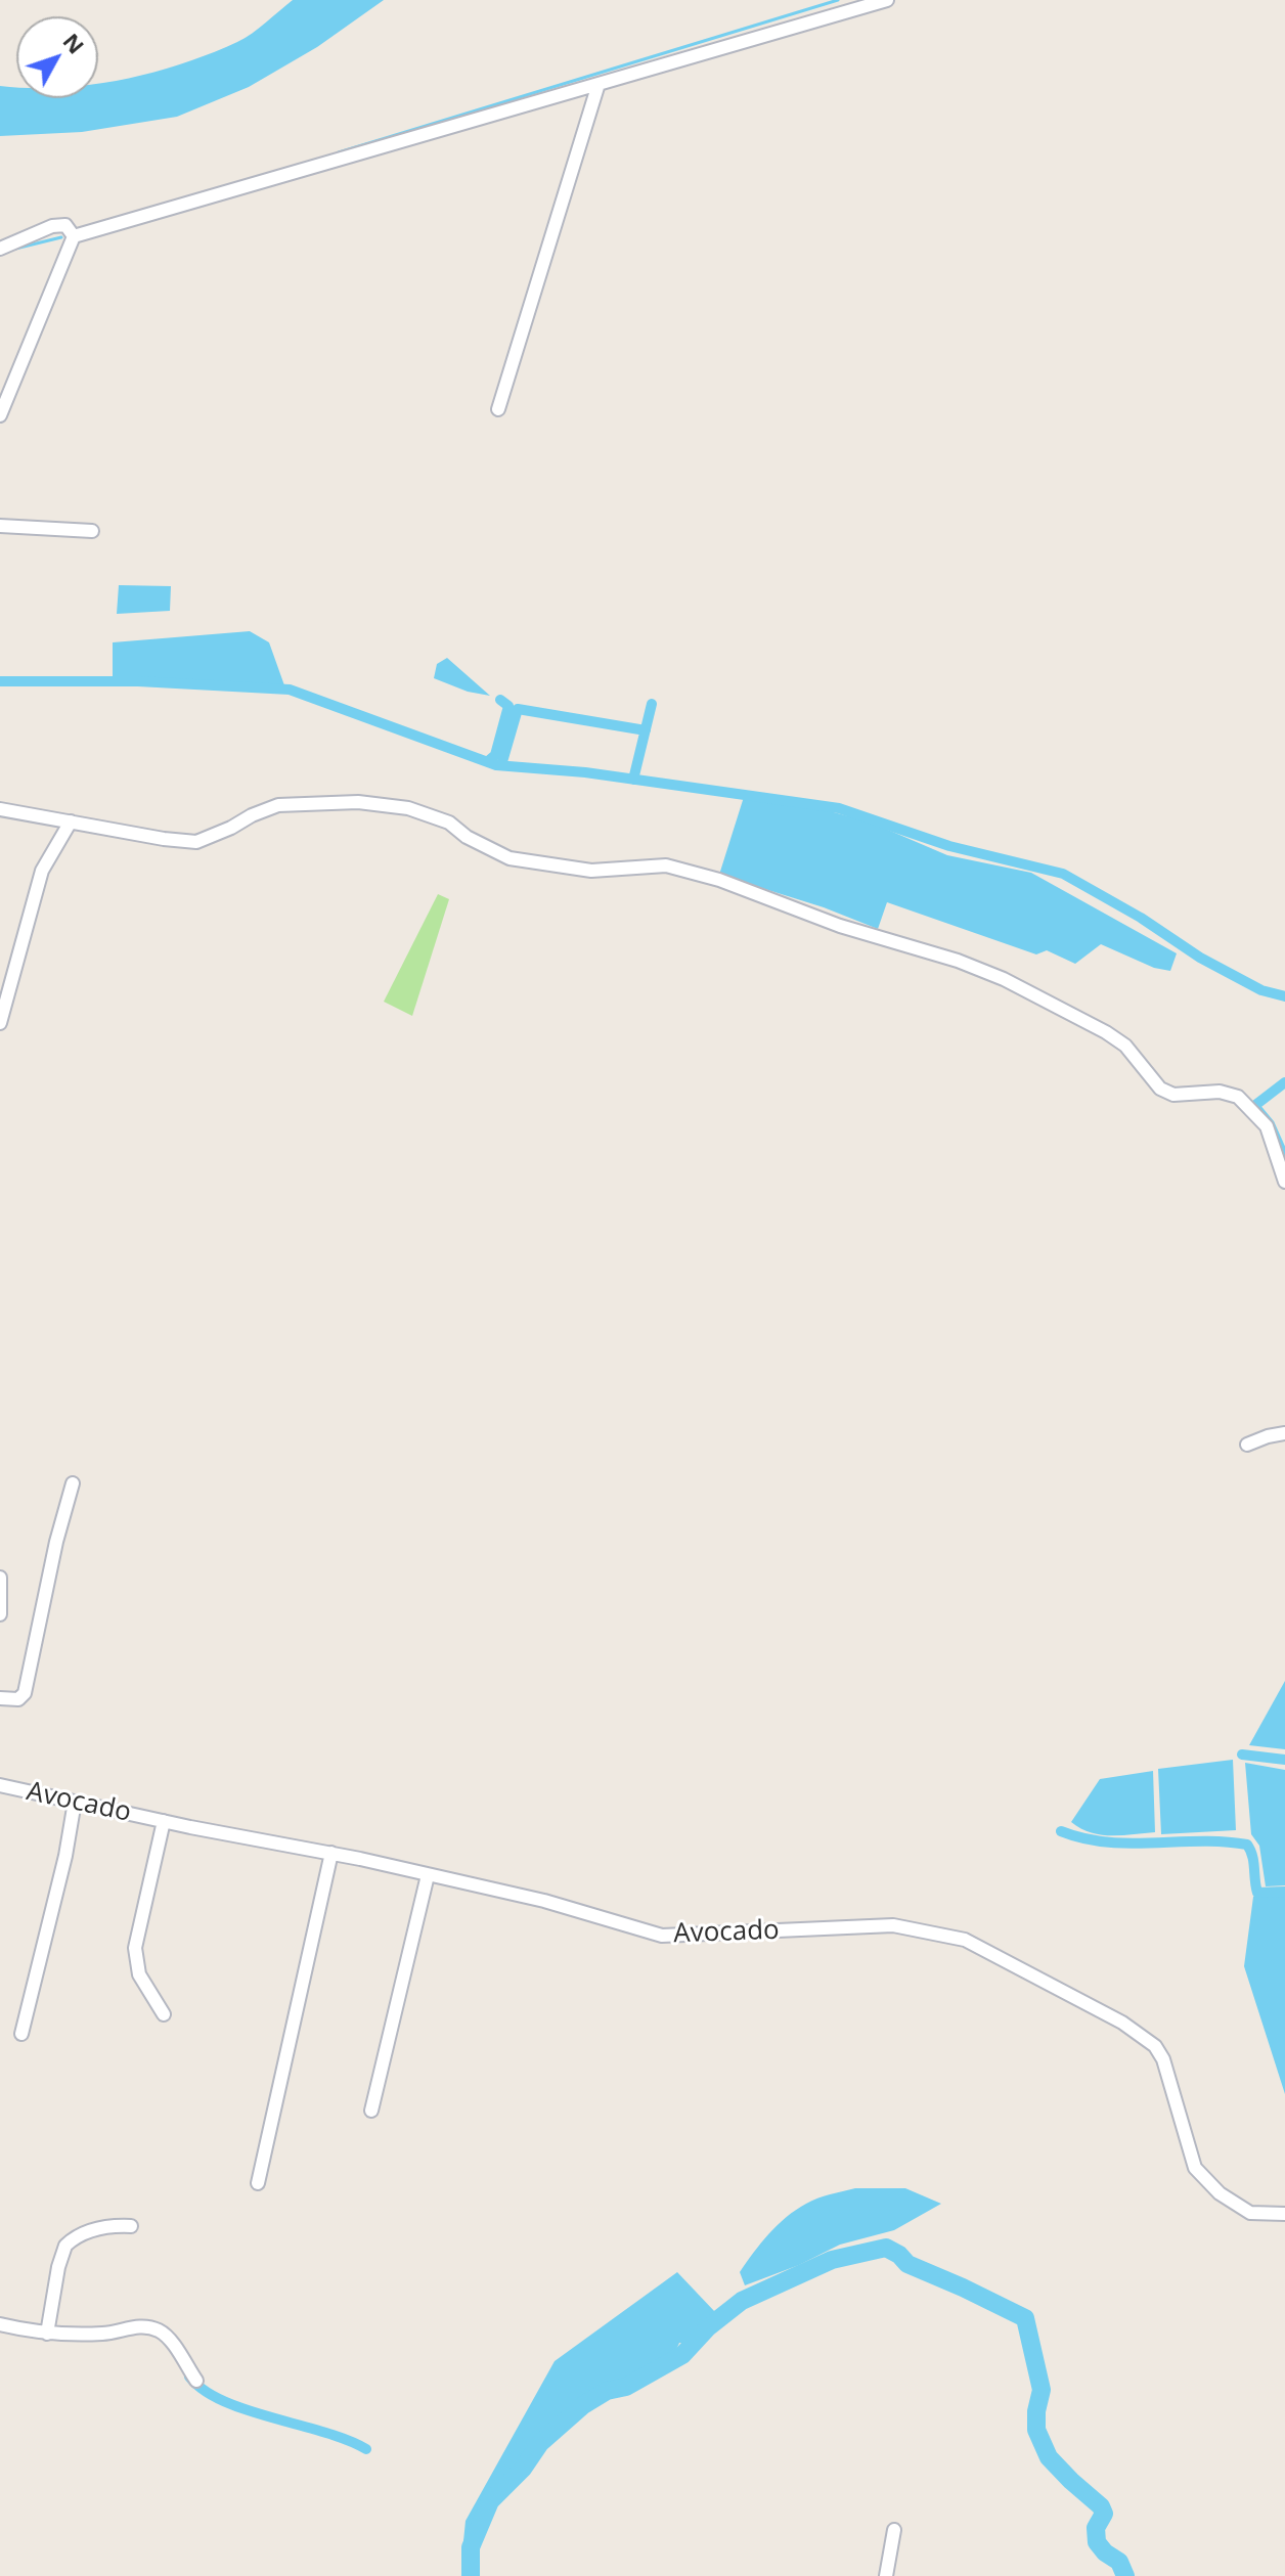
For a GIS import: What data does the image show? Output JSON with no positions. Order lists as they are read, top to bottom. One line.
{"streets":{"street":["Avocado"]},"north":"top right"}
